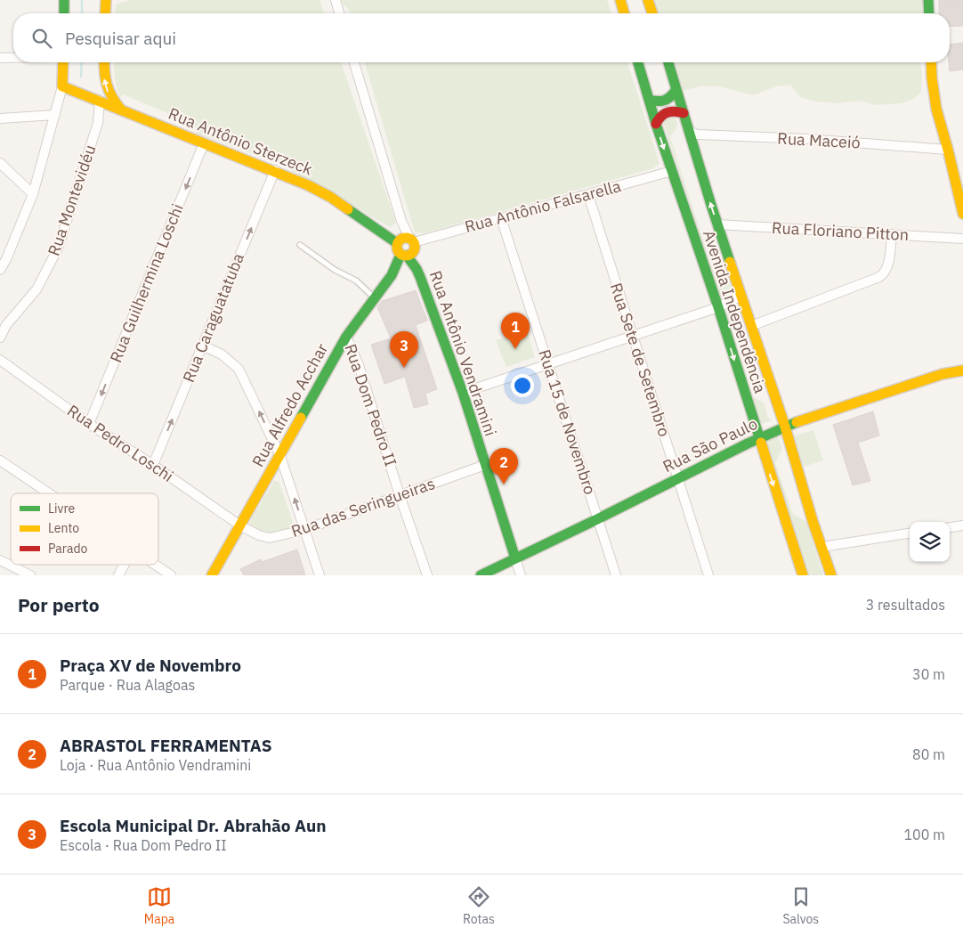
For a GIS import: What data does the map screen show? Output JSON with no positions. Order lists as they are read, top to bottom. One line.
{"streets":{"street":["Rua Maceió","Rua Antônio Sterzeck","Rua Montevidéu","Rua Antônio Falsarella","Rua Floriano Pitton","Rua Guilhermina Loschi","Avenida Independência","Rua Caraguatatuba","Rua Antônio Vendramini","Rua Sete de Setembro","Rua Alfredo Acchar","Rua Dom Pedro II","Rua 15 de Novembro","Rua Pedro Loschi","Rua São Paulo","Rua das Seringueiras"]},"crossings":[["Rua Maceió","Avenida Independência"],["Rua Antônio Sterzeck","Rua Montevidéu"],["Rua Antônio Sterzeck","Rua Antônio Falsarella"],["Rua Antônio Sterzeck","Rua Guilhermina Loschi"],["Rua Antônio Sterzeck","Rua Caraguatatuba"],["Rua Antônio Sterzeck","Rua Antônio Vendramini"],["Rua Antônio Sterzeck","Rua Alfredo Acchar"],["Rua Antônio Falsarella","Avenida Independência"],["Rua Antônio Falsarella","Rua Antônio Vendramini"],["Rua Antônio Falsarella","Rua Sete de Setembro"],["Rua Antônio Falsarella","Rua Alfredo Acchar"],["Rua Antônio Falsarella","Rua 15 de Novembro"],["Rua Floriano Pitton","Avenida Independência"],["Rua Guilhermina Loschi","Rua Pedro Loschi"],["Avenida Independência","Rua São Paulo"],["Rua Caraguatatuba","Rua Pedro Loschi"],["Rua Antônio Vendramini","Rua Alfredo Acchar"],["Rua Antônio Vendramini","Rua São Paulo"],["Rua Antônio Vendramini","Rua das Seringueiras"],["Rua Sete de Setembro","Rua São Paulo"],["Rua Alfredo Acchar","Rua Dom Pedro II"],["Rua Alfredo Acchar","Rua Pedro Loschi"],["Rua Alfredo Acchar","Rua das Seringueiras"],["Rua Dom Pedro II","Rua das Seringueiras"],["Rua 15 de Novembro","Rua São Paulo"],["Rua Pedro Loschi","Rua das Seringueiras"]],"one_way":["Rua Guilhermina Loschi","Rua Caraguatatuba"],"legend":["Livre","Lento","Parado"],"page":{"search":"Pesquisar aqui","pins":["1","3","2"],"heading":["Por perto","3 resultados"],"list":[{"mark":"1","name":"Praça XV de Novembro","note":"Parque · Rua Alagoas","value":"30 m"},{"mark":"2","name":"ABRASTOL FERRAMENTAS","note":"Loja · Rua Antônio Vendramini","value":"80 m"},{"mark":"3","name":"Escola Municipal Dr. Abrahão Aun","note":"Escola · Rua Dom Pedro II","value":"100 m"}],"nav":["Mapa","Rotas","Salvos"]}}
